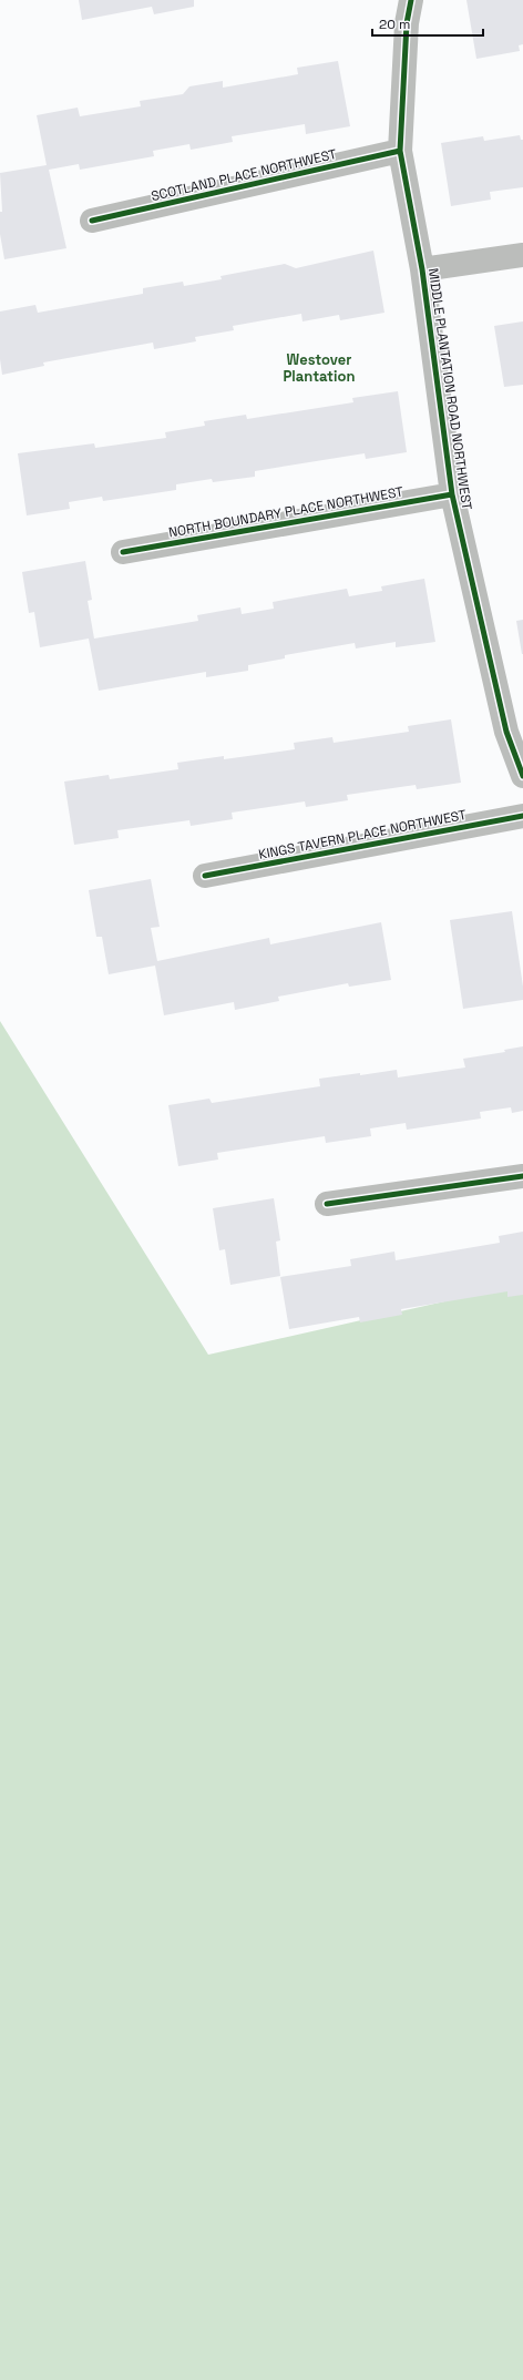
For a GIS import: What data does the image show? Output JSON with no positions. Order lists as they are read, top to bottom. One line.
{"streets":{"street":["SCOTLAND PLACE NORTHWEST","MIDDLE PLANTATION ROAD NORTHWEST","NORTH BOUNDARY PLACE NORTHWEST","KINGS TAVERN PLACE NORTHWEST"]},"crossings":[["SCOTLAND PLACE NORTHWEST","MIDDLE PLANTATION ROAD NORTHWEST"],["MIDDLE PLANTATION ROAD NORTHWEST","NORTH BOUNDARY PLACE NORTHWEST"]],"districts":["Westover Plantation"],"scale_bar":"20 m"}
